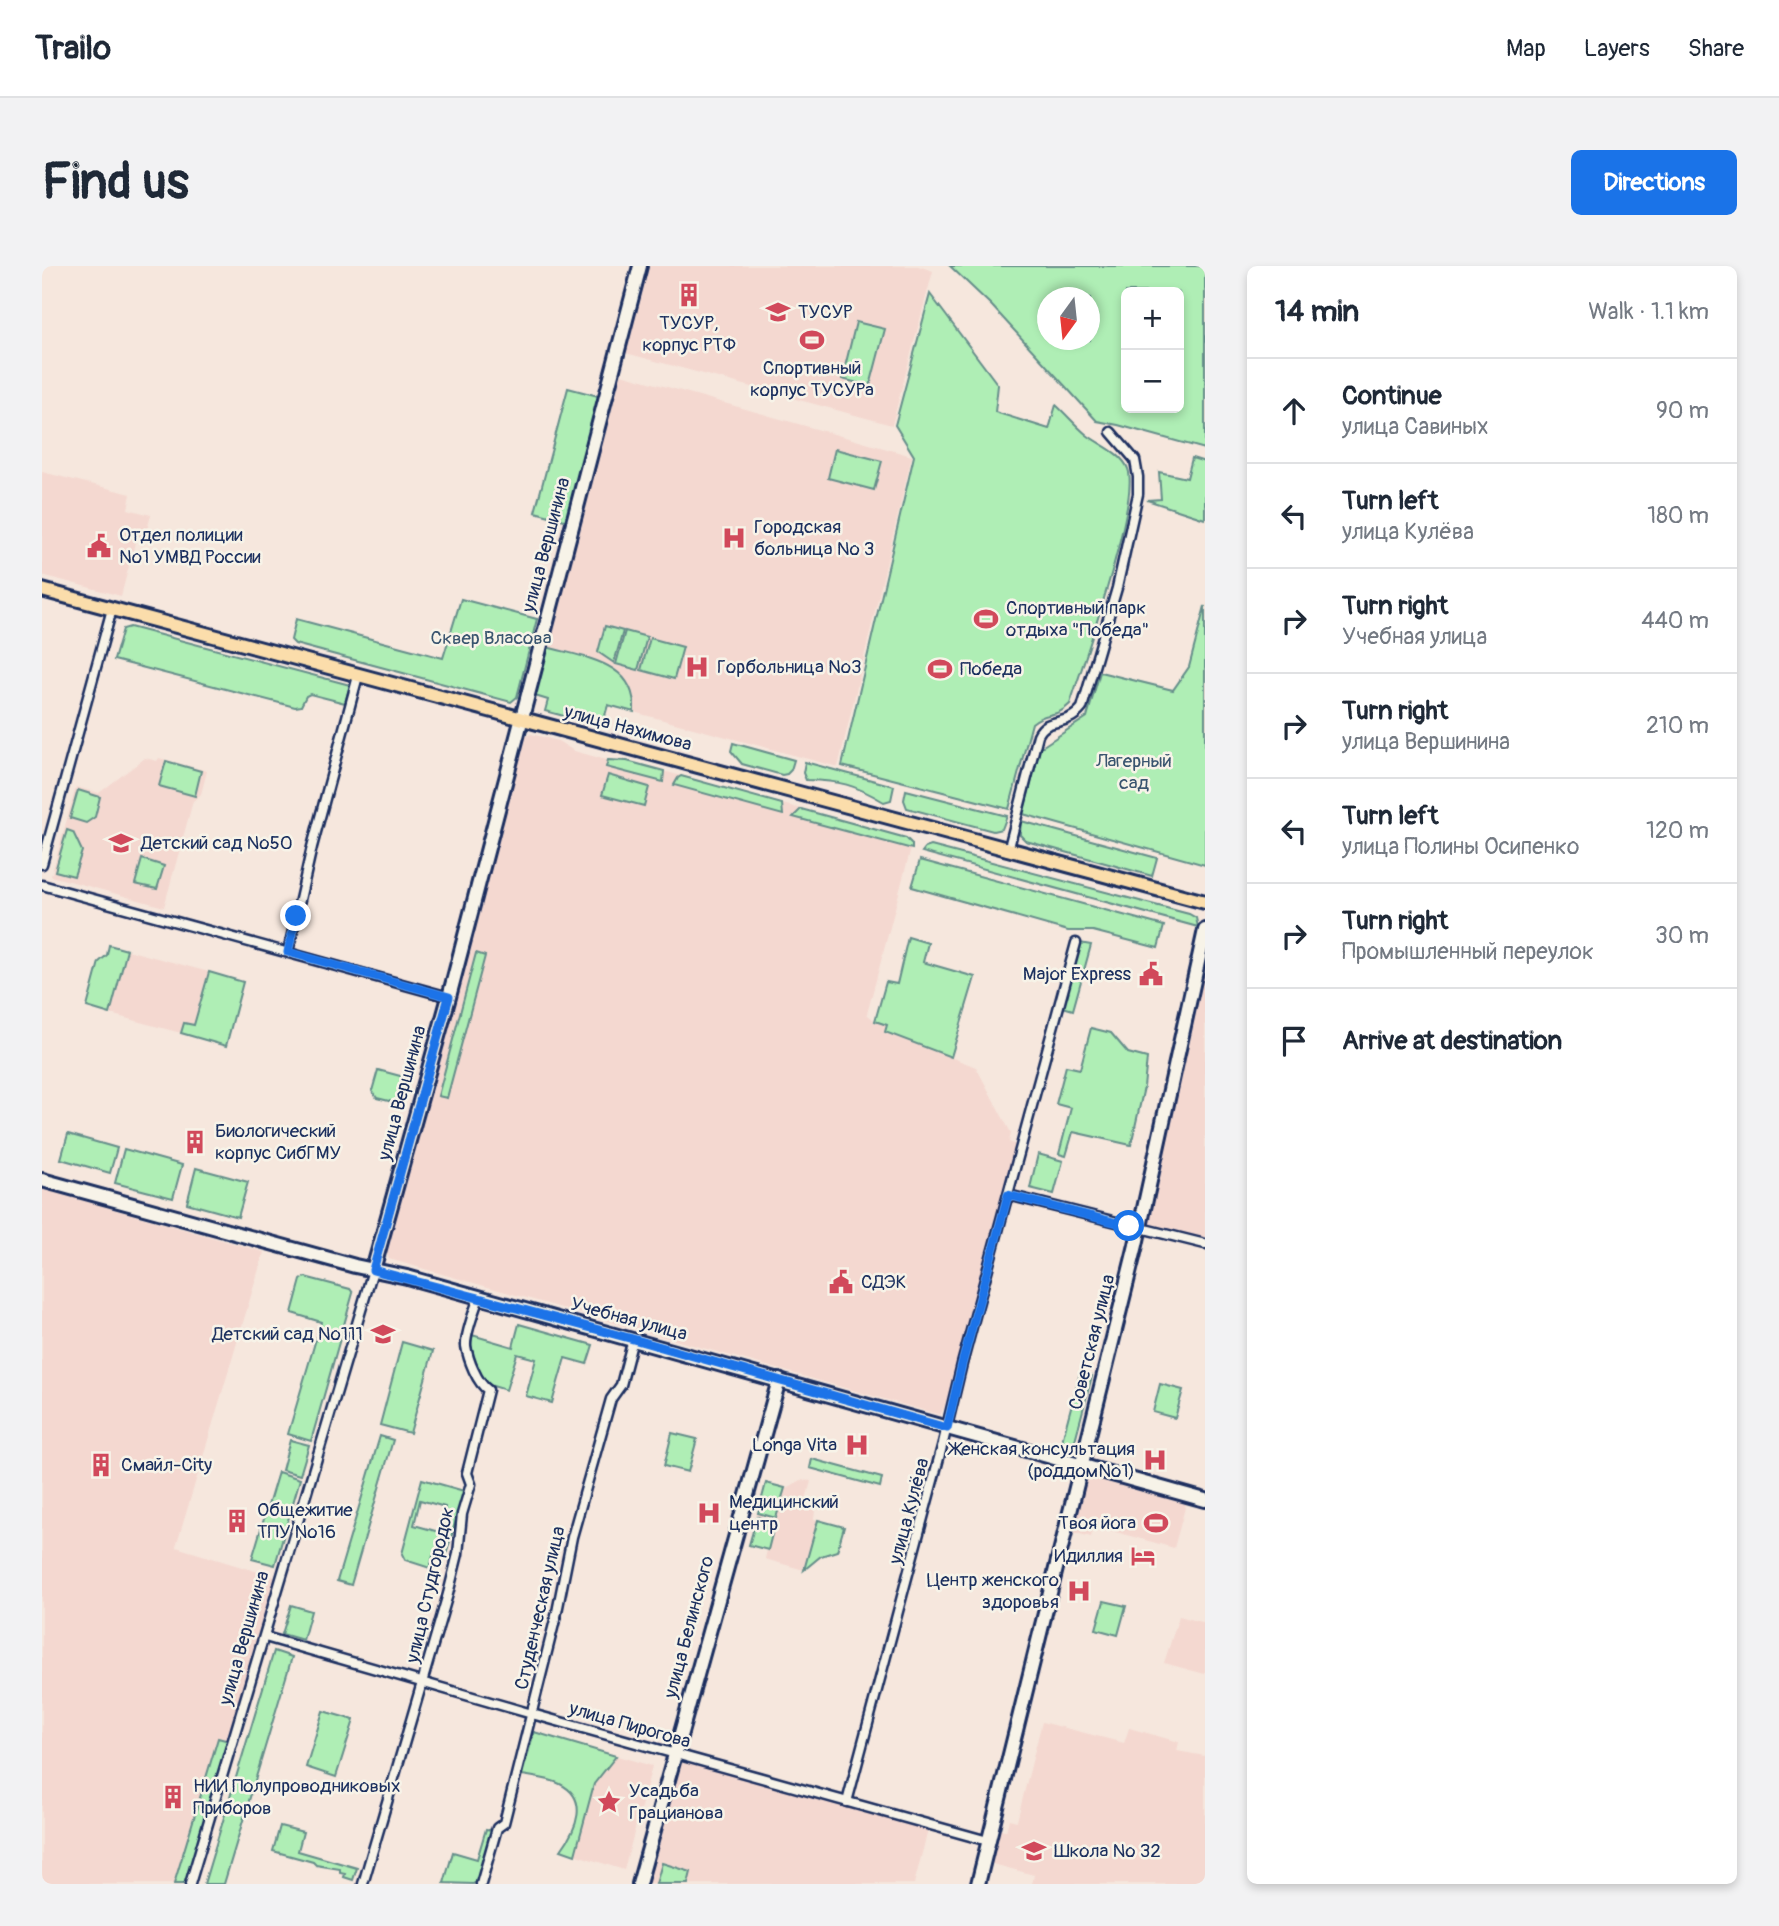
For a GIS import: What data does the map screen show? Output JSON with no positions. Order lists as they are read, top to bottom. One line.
{"streets":{"main road":["улица Нахимова"],"street":["улица Вершинина","Учебная улица","Советская улица","улица Кулёва","улица Студгородок","Студенческая улица","улица Белинского","улица Пирогова"]},"crossings":[["улица Вершинина","улица Нахимова"],["улица Вершинина","Учебная улица"],["улица Вершинина","улица Пирогова"],["Учебная улица","Советская улица"],["Учебная улица","улица Кулёва"],["Учебная улица","улица Студгородок"],["Учебная улица","Студенческая улица"],["Учебная улица","улица Белинского"],["Советская улица","улица Пирогова"],["улица Кулёва","улица Пирогова"],["улица Студгородок","улица Пирогова"],["Студенческая улица","улица Пирогова"],["улица Белинского","улица Пирогова"]],"parks":["Сквер Власова","Лагерный сад"],"places":{"building":["ТУСУР, корпус РТФ","Биологический корпус СибГМУ","Смайл-City","Общежитие ТПУ №16","НИИ Полупроводниковых Приборов"],"school or university":["ТУСУР","Детский сад №50","Детский сад №111","Школа № 32"],"sports":["Спортивный корпус ТУСУРа","Спортивный парк отдыха \"Победа\"","Победа","Твоя йога"],"hospital":["Городская больница № 3","Горбольница №3","Longa Vita","Женская консультация (роддом№1)","Медицинский центр","Центр женского здоровья"],"public building":["Отдел полиции №1 УМВД России","Major Express","СДЭК"],"hotel":["Идиллия"],"place":["Усадьба Грацианова"]},"north":"bottom","page":{"header":"Trailo","nav":["Map","Layers","Share"],"buttons":"Directions","title":"Find us","heading":["14 min","Walk · 1.1 km"],"map_buttons":["+","−"],"list":[["Continue","улица Савиных","90 m"],["Turn left","улица Кулёва","180 m"],["Turn right","Учебная улица","440 m"],["Turn right","улица Вершинина","210 m"],["Turn left","улица Полины Осипенко","120 m"],["Turn right","Промышленный переулок","30 m"],"Arrive at destination"]}}
